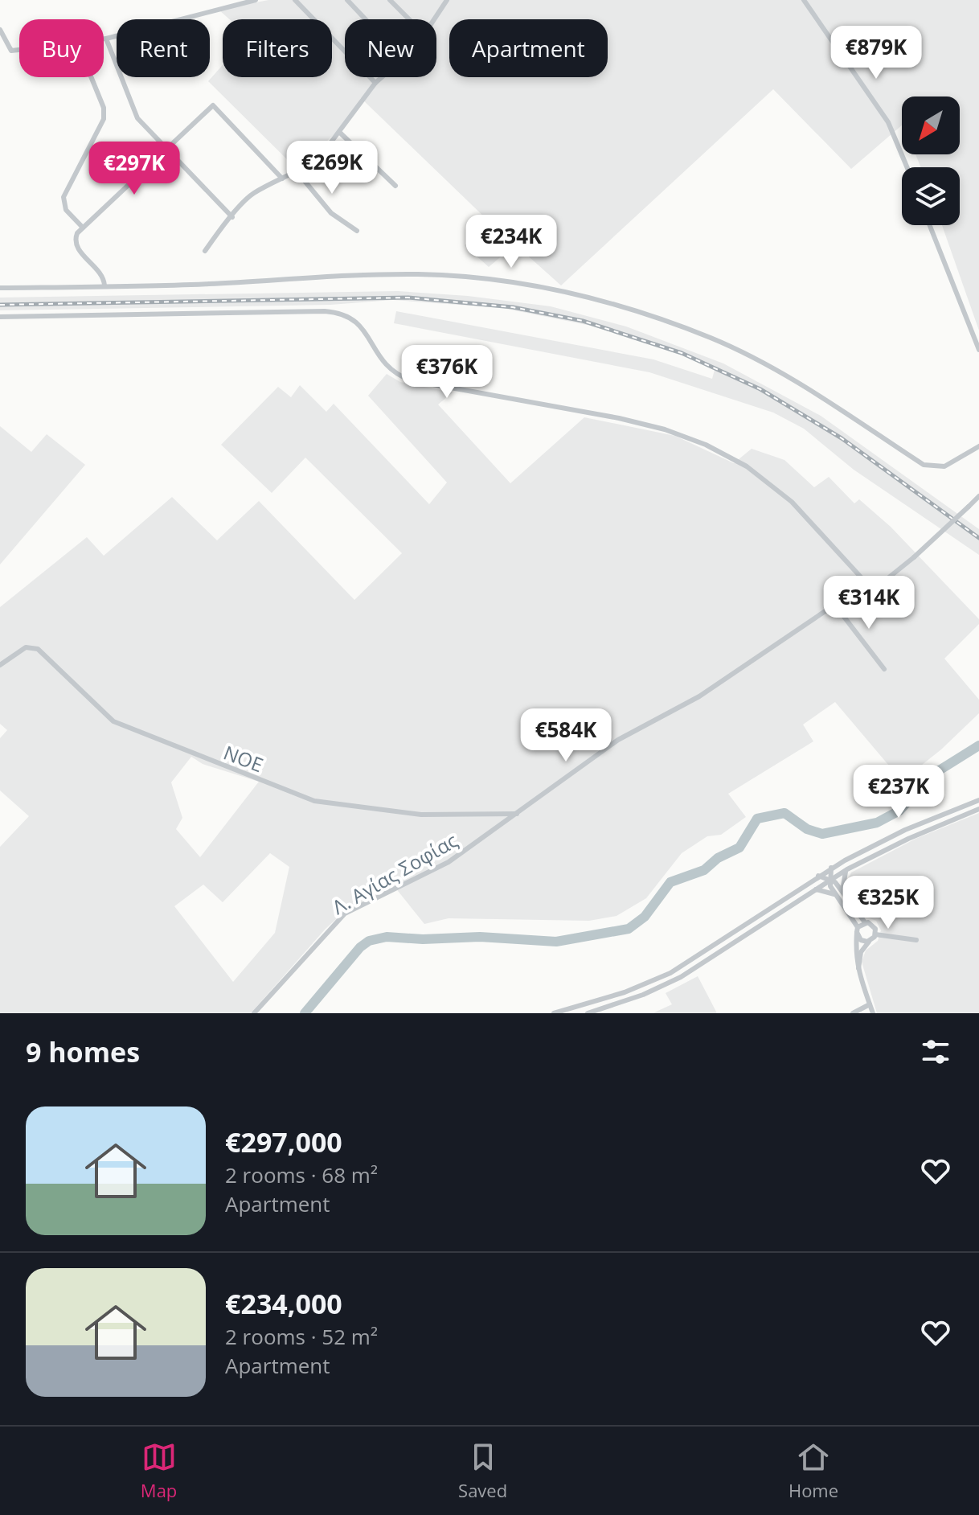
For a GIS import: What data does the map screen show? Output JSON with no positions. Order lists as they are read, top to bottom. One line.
{"streets":{"street":["NOE","Λ. Αγίας Σοφίας"]},"crossings":[["NOE","Λ. Αγίας Σοφίας"]],"north":"bottom left","page":{"chip":["Buy","Rent","Filters","New","Apartment"],"price":["€879K","€269K","€297K","€234K","€376K","€314K","€584K","€237K","€325K"],"heading":"9 homes","list":[{"name":"€297,000","note":"2 rooms · 68 m² · Apartment"},{"name":"€234,000","note":"2 rooms · 52 m² · Apartment"}],"tabs":["Map","Saved","Home"]}}
